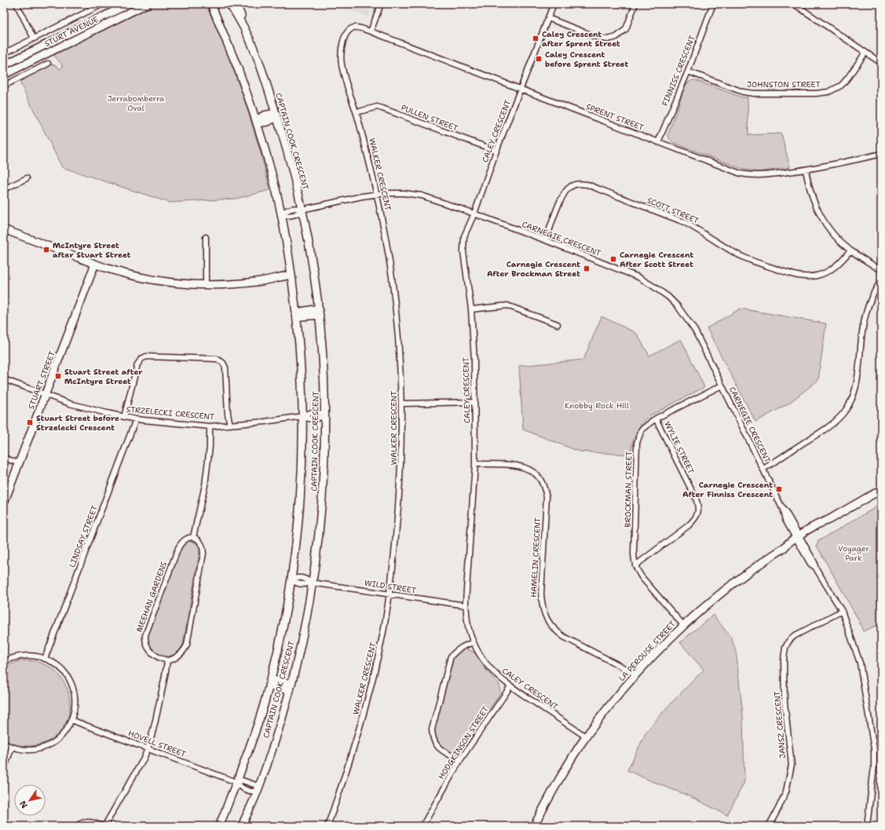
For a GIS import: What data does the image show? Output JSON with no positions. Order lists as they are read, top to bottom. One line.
{"streets":{"main road":["STURT AVENUE","CAPTAIN COOK CRESCENT","STUART STREET","LA PEROUSE STREET"],"street":["FINNISS CRESCENT","JOHNSTON STREET","SPRENT STREET","PULLEN STREET","CALEY CRESCENT","WALKER CRESCENT","SCOTT STREET","CARNEGIE CRESCENT","STRZELECKI CRESCENT","WYLIE STREET","BROCKMAN STREET","LINDSAY STREET","HAMELIN CRESCENT","WILD STREET","MEEHAN GARDENS","JANSZ CRESCENT","HODGKINSON STREET","HOVELL STREET"]},"crossings":[["FINNISS CRESCENT","JOHNSTON STREET"],["FINNISS CRESCENT","SPRENT STREET"],["SPRENT STREET","CALEY CRESCENT"],["SPRENT STREET","WALKER CRESCENT"],["PULLEN STREET","CALEY CRESCENT"],["PULLEN STREET","WALKER CRESCENT"],["CALEY CRESCENT","CARNEGIE CRESCENT"],["CALEY CRESCENT","HAMELIN CRESCENT"],["CALEY CRESCENT","WILD STREET"],["CALEY CRESCENT","LA PEROUSE STREET"],["CALEY CRESCENT","HODGKINSON STREET"],["CAPTAIN COOK CRESCENT","CARNEGIE CRESCENT"],["CAPTAIN COOK CRESCENT","STRZELECKI CRESCENT"],["CAPTAIN COOK CRESCENT","WILD STREET"],["CAPTAIN COOK CRESCENT","HOVELL STREET"],["WALKER CRESCENT","CARNEGIE CRESCENT"],["WALKER CRESCENT","WILD STREET"],["SCOTT STREET","CARNEGIE CRESCENT"],["CARNEGIE CRESCENT","BROCKMAN STREET"],["CARNEGIE CRESCENT","LA PEROUSE STREET"],["CARNEGIE CRESCENT","JANSZ CRESCENT"],["STUART STREET","STRZELECKI CRESCENT"],["STRZELECKI CRESCENT","LINDSAY STREET"],["WYLIE STREET","BROCKMAN STREET"],["BROCKMAN STREET","LA PEROUSE STREET"],["HAMELIN CRESCENT","LA PEROUSE STREET"]],"parks":["Jerrabomberra Oval","Knobby Rock Hill","Voyager Park"],"places":{"transit":["Caley Crescent after Sprent Street","Caley Crescent before Sprent Street","McIntyre Street after Stuart Street","Carnegie Crescent After Scott Street","Carnegie Crescent After Brockman Street","Stuart Street after McIntyre Street","Stuart Street before Strzelecki Crescent","Carnegie Crescent After Finniss Crescent"]},"north":"bottom left"}
